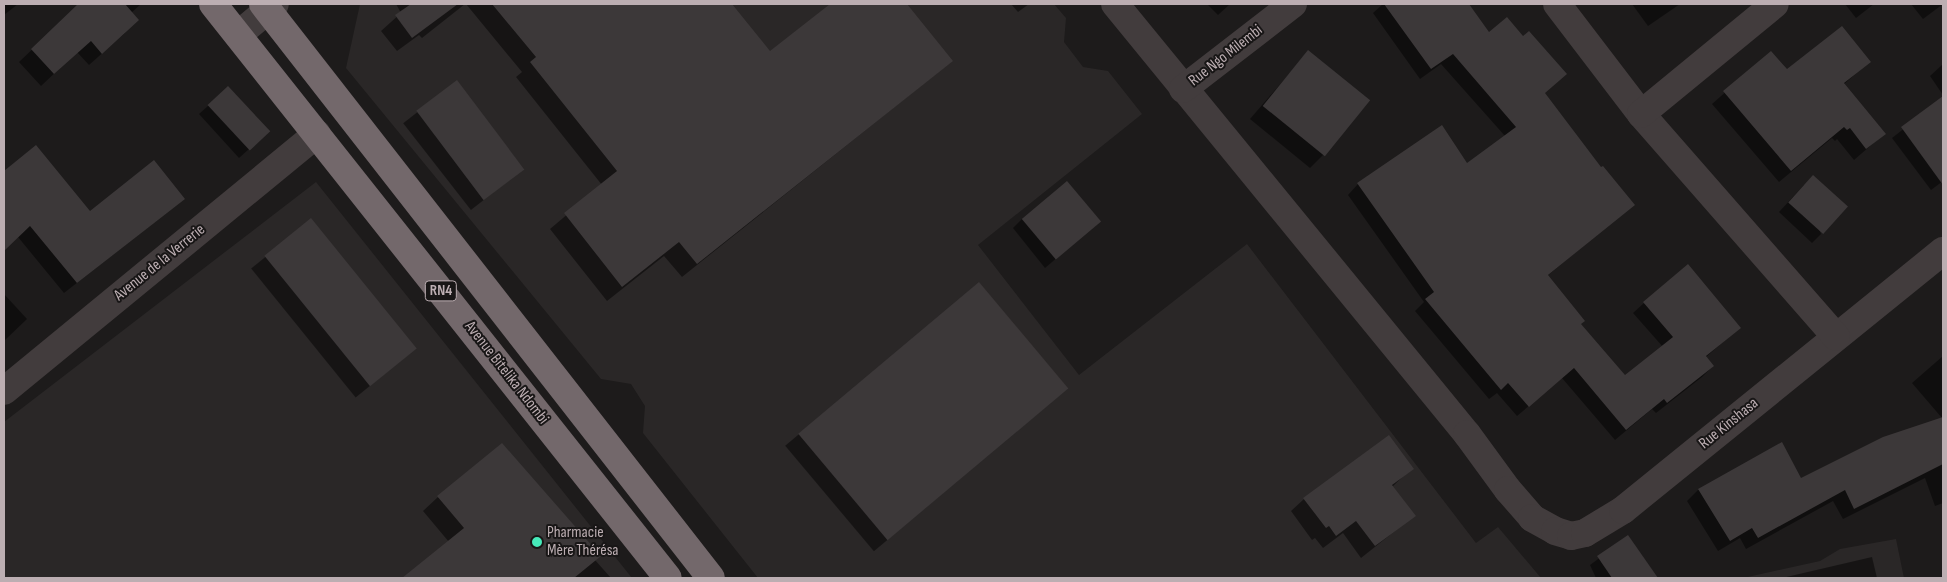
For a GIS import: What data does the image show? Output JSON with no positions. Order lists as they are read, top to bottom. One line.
{"streets":{"highway":["RN4","Avenue Bitelika Ndombi"],"street":["Rue Ngo Milembi","Avenue de la Verrerie","Rue Kinshasa"]},"crossings":[["Rue Ngo Milembi","Rue Kinshasa"],["Avenue de la Verrerie","Avenue Bitelika Ndombi"]],"places":["Pharmacie Mère Thérésa"]}
